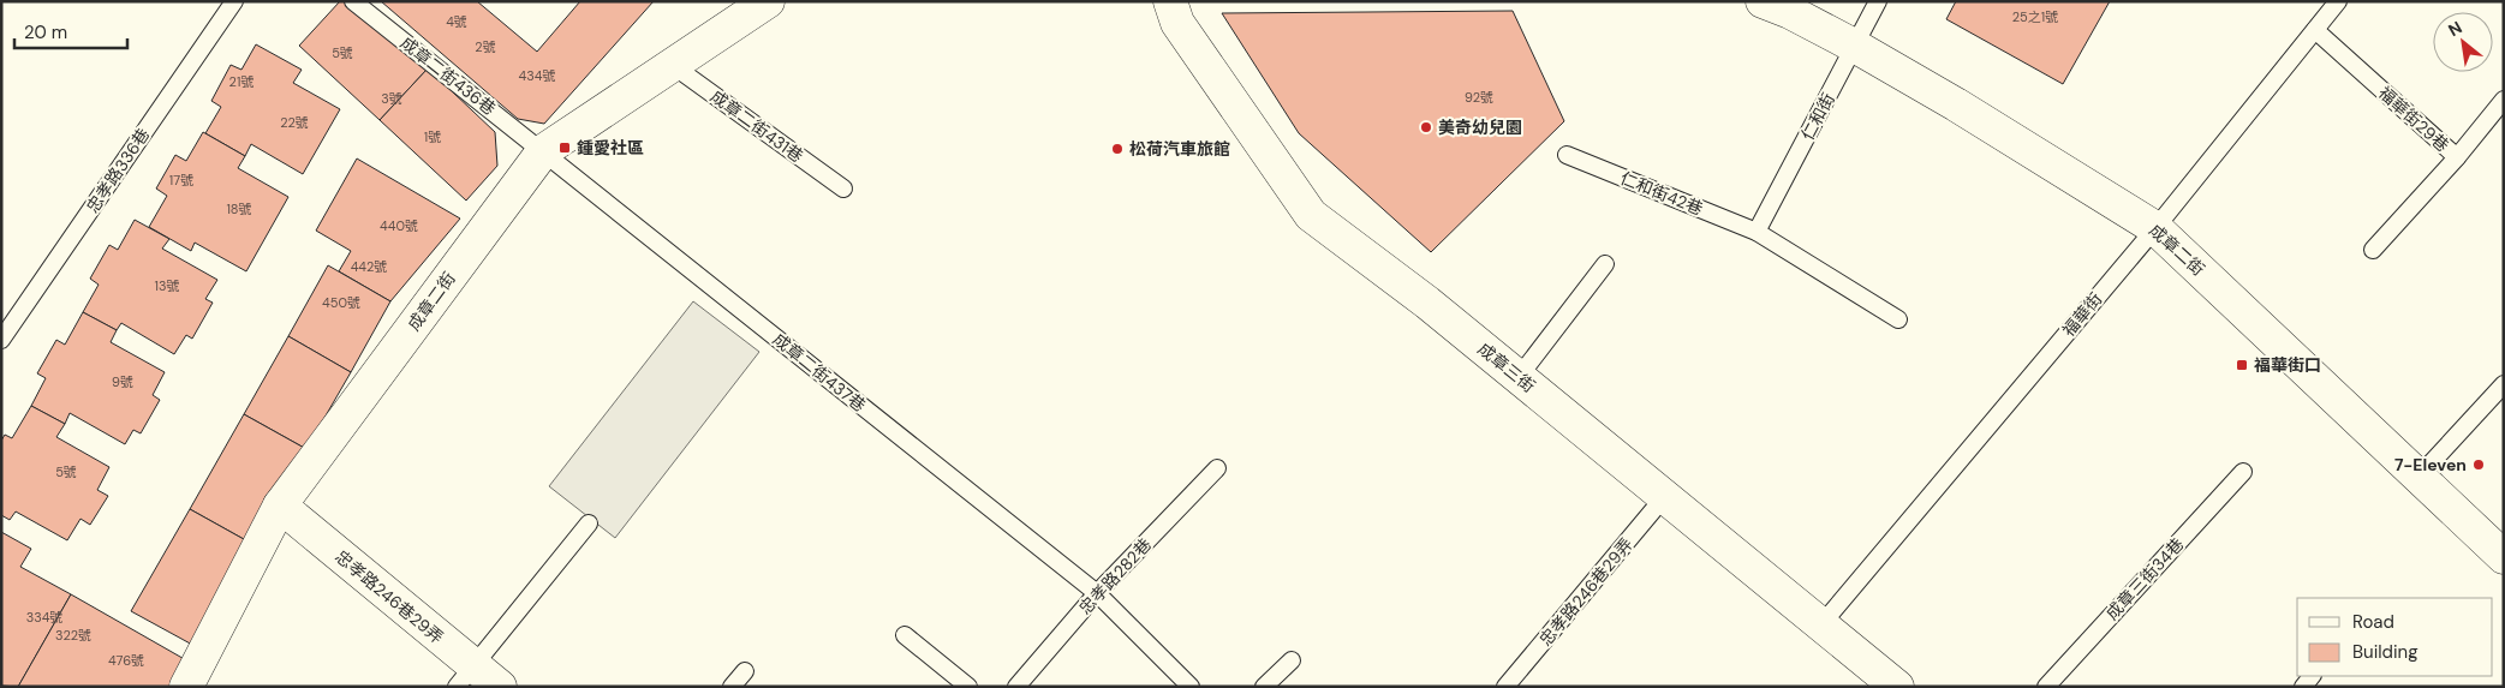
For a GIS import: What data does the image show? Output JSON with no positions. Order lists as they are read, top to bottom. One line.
{"streets":{"street":["成章二街","成章三街","忠孝路246巷29弄"],"lane":["成章二街436巷","仁和街","福華街29巷","成章二街431巷","忠孝路336巷","仁和街42巷","福華街","成章二街437巷","忠孝路282巷","成章三街34巷"]},"crossings":[["成章二街436巷","成章二街"],["成章二街436巷","成章二街437巷"],["仁和街","仁和街42巷"],["仁和街","成章二街"],["福華街29巷","福華街"],["成章二街431巷","成章二街"],["成章二街","福華街"],["成章二街","成章二街437巷"],["成章二街","忠孝路246巷29弄"],["福華街","成章三街"],["成章三街","忠孝路246巷29弄"],["成章二街437巷","忠孝路282巷"]],"places":{"other":["美奇幼兒園","松荷汽車旅館","7-Eleven"],"transit":["鍾愛社區","福華街口"]},"house_numbers":["25之1號","4號","2號","5號","434號","21號","92號","3號","22號","1號","17號","18號","440號","442號","13號","450號","9號","5號","334號","322號","476號"],"legend":["Road","Building"],"scale_bar":"20 m","north":"top left"}
